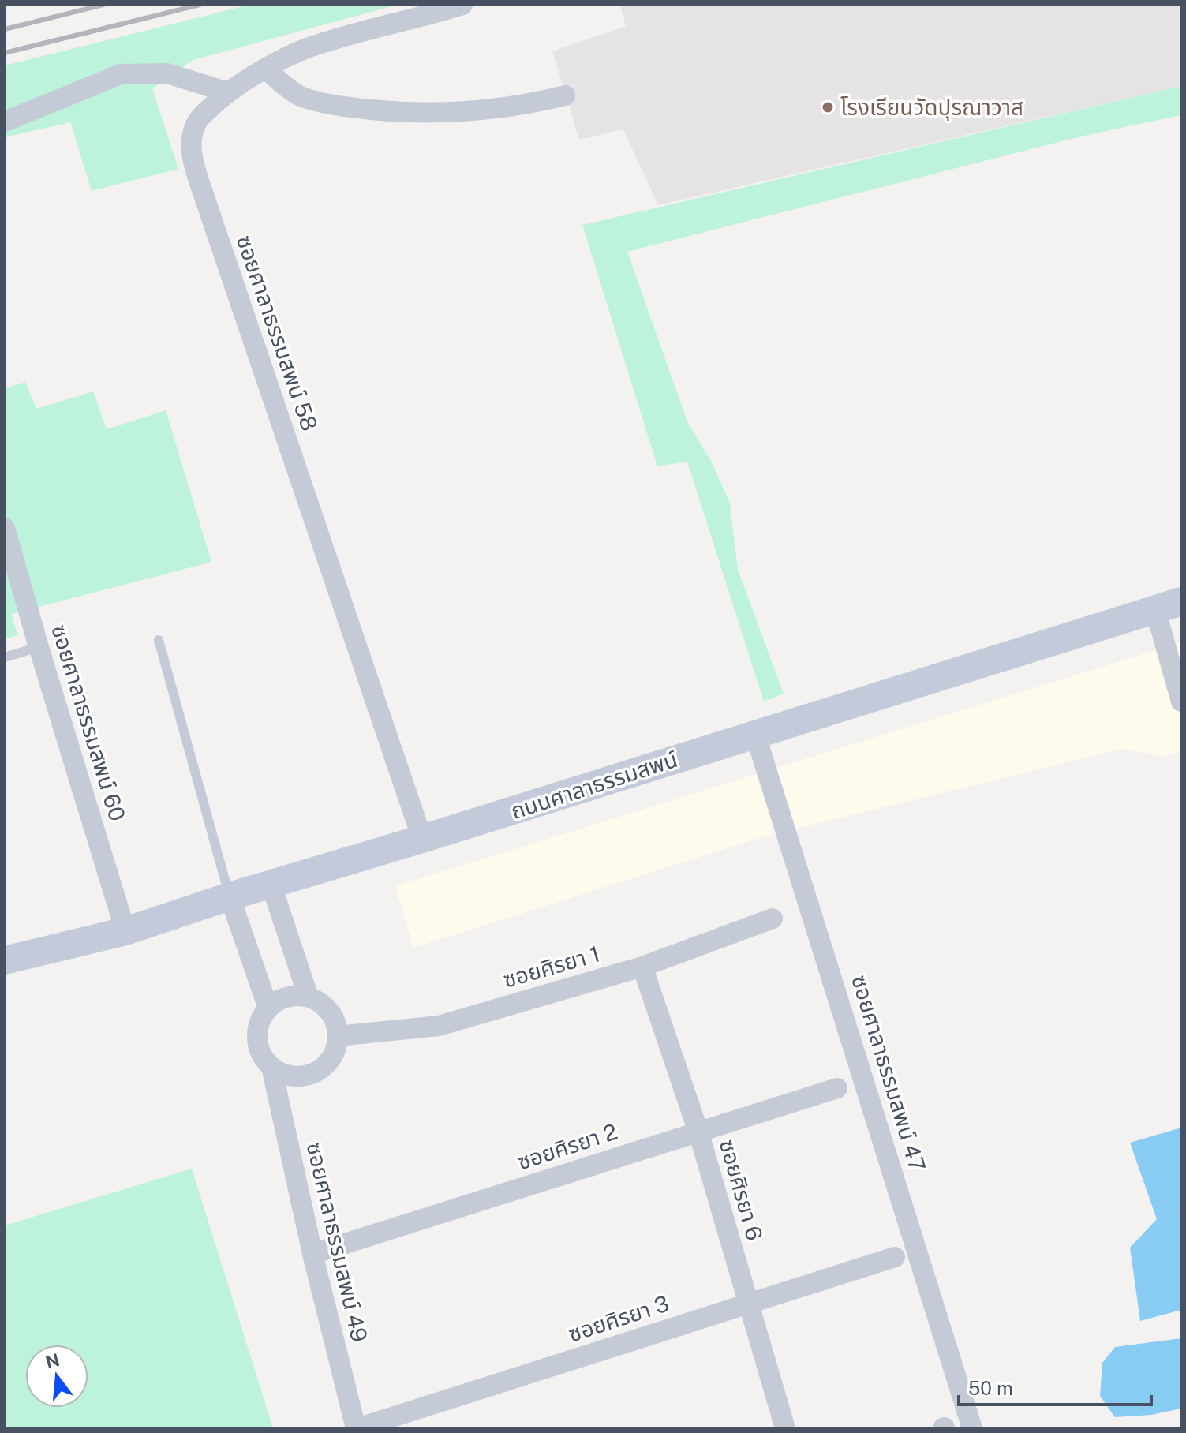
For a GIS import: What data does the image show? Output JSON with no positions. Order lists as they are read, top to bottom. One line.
{"streets":{"street":["ซอยศาลาธรรมสพน์ 58","ซอยศาลาธรรมสพน์ 60","ถนนศาลาธรรมสพน์","ซอยศิรยา 1","ซอยศาลาธรรมสพน์ 47","ซอยศิรยา 2","ซอยศิรยา 6","ซอยศาลาธรรมสพน์ 49","ซอยศิรยา 3"]},"crossings":[["ซอยศาลาธรรมสพน์ 58","ถนนศาลาธรรมสพน์"],["ซอยศาลาธรรมสพน์ 60","ถนนศาลาธรรมสพน์"],["ถนนศาลาธรรมสพน์","ซอยศาลาธรรมสพน์ 47"],["ซอยศิรยา 1","ซอยศิรยา 6"],["ซอยศิรยา 1","ซอยศาลาธรรมสพน์ 49"],["ซอยศิรยา 2","ซอยศิรยา 6"],["ซอยศิรยา 2","ซอยศาลาธรรมสพน์ 49"],["ซอยศิรยา 6","ซอยศิรยา 3"],["ซอยศาลาธรรมสพน์ 49","ซอยศิรยา 3"]],"places":["โรงเรียนวัดปุรณาวาส"],"scale_bar":"50 m","north":"top"}
